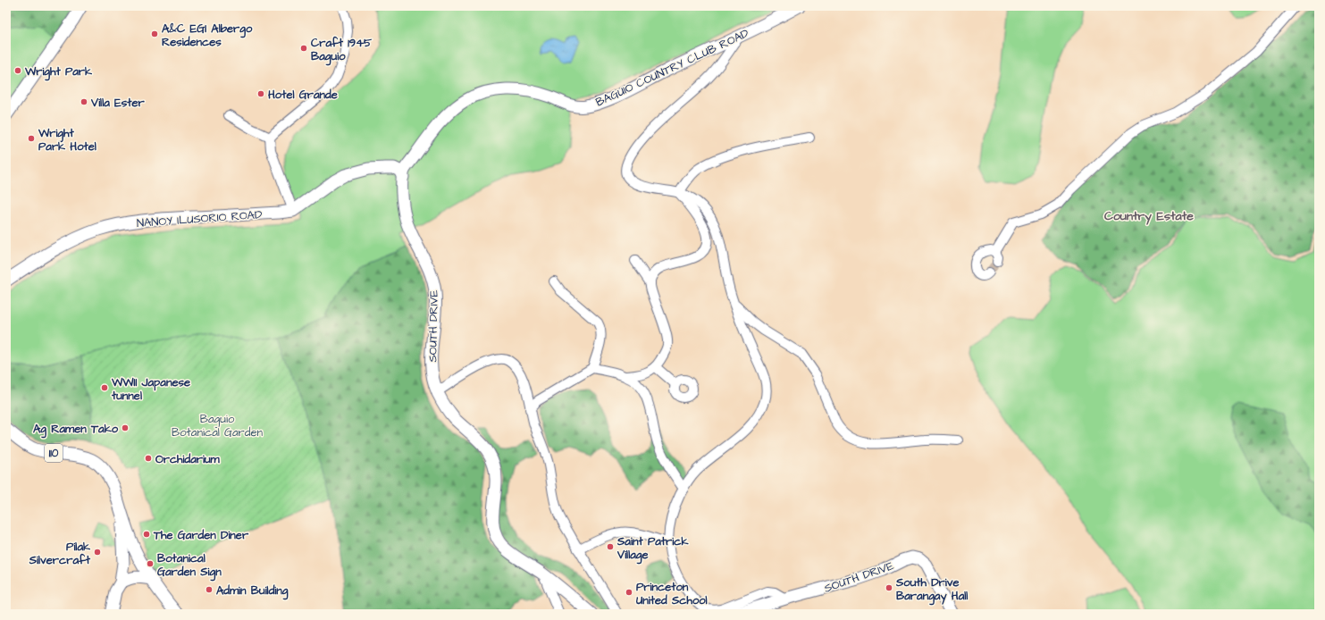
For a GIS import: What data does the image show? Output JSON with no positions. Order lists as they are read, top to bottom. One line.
{"streets":{"main road":["BAGUIO COUNTRY CLUB ROAD","NANOY ILUSORIO ROAD","SOUTH DRIVE","110"]},"crossings":[["BAGUIO COUNTRY CLUB ROAD","NANOY ILUSORIO ROAD"],["BAGUIO COUNTRY CLUB ROAD","SOUTH DRIVE"],["NANOY ILUSORIO ROAD","SOUTH DRIVE"]],"districts":["Country Estate"],"parks":["Baguio Botanical Garden"],"places":["A&C EGI Albergo Residences","Craft 1945 Baguio","Wright Park","Hotel Grande","Villa Ester","Wright Park Hotel","WWII Japanese tunnel","Ag Ramen Tako","Orchidarium","The Garden Diner","Saint Patrick Village","Pilak Silvercraft","Botanical Garden Sign","South Drive Barangay Hall","Admin Building","Princeton United School"]}
